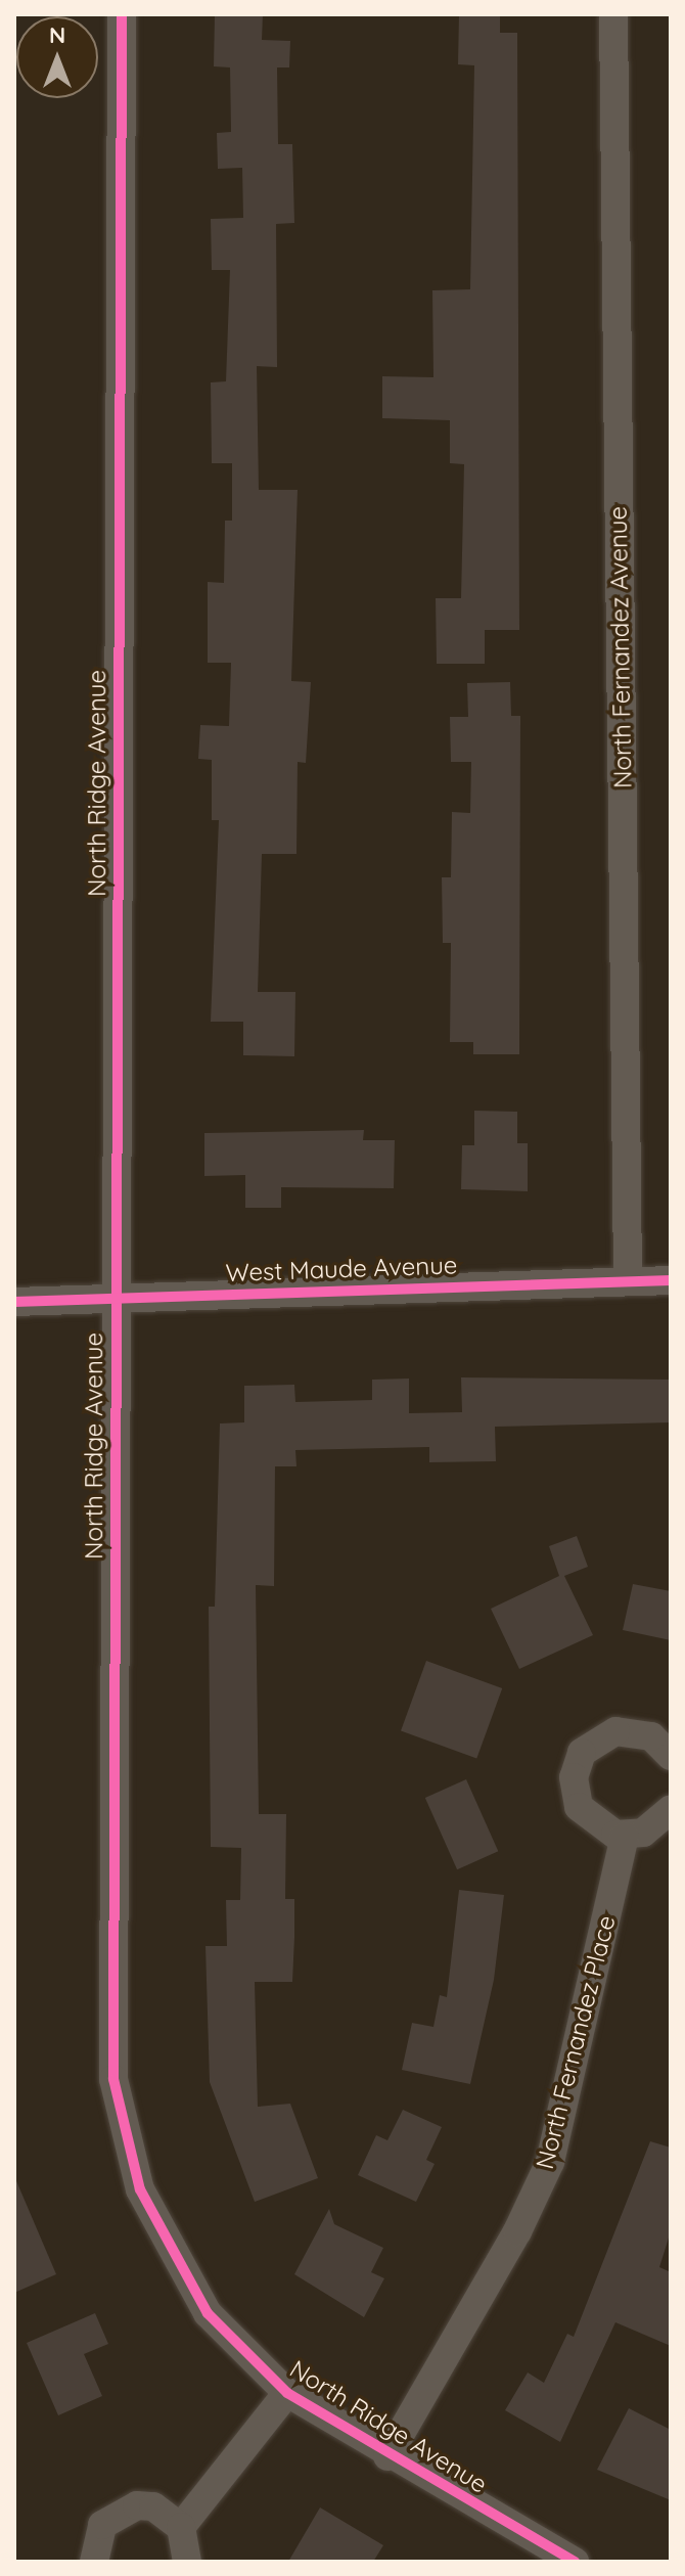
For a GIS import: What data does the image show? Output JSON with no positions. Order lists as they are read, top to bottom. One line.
{"streets":{"street":["North Fernandez Avenue","North Ridge Avenue","West Maude Avenue","North Fernandez Place"]},"crossings":[["North Fernandez Avenue","West Maude Avenue"],["North Ridge Avenue","West Maude Avenue"],["North Ridge Avenue","North Fernandez Place"]],"north":"top"}
